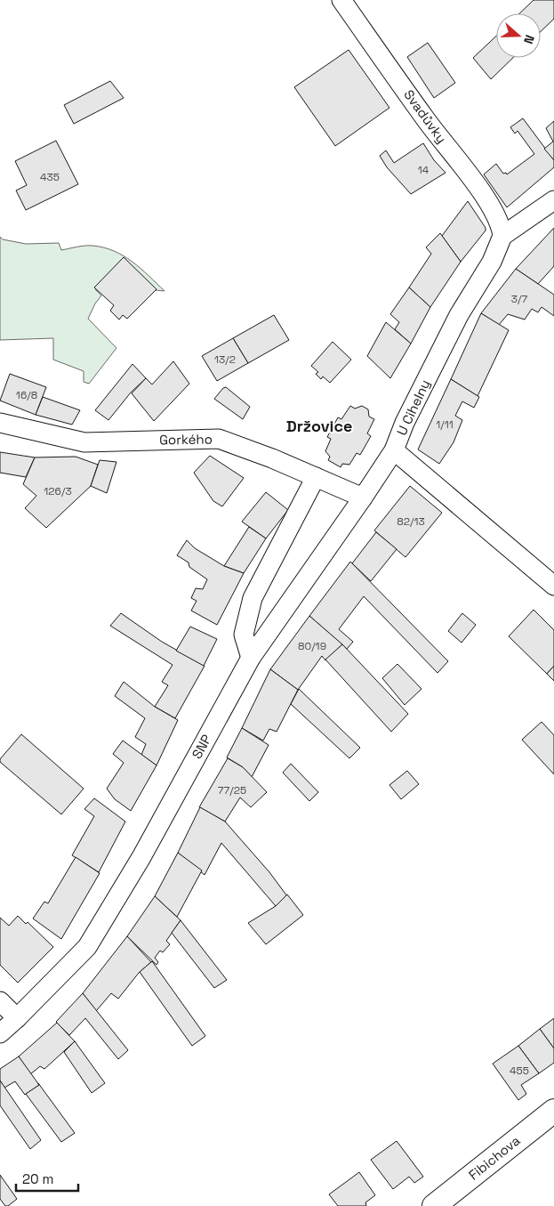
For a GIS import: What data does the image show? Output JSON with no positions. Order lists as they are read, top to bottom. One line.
{"streets":{"street":["Svadůvky","U Cihelny","Gorkého","SNP","Fibichova"]},"crossings":[["Svadůvky","U Cihelny"],["U Cihelny","SNP"],["Gorkého","SNP"]],"districts":["Držovice"],"house_numbers":["14","435","3/7","13/2","16/8","1/11","126/3","82/13","80/19","77/25","455"],"scale_bar":"20 m","north":"right"}
